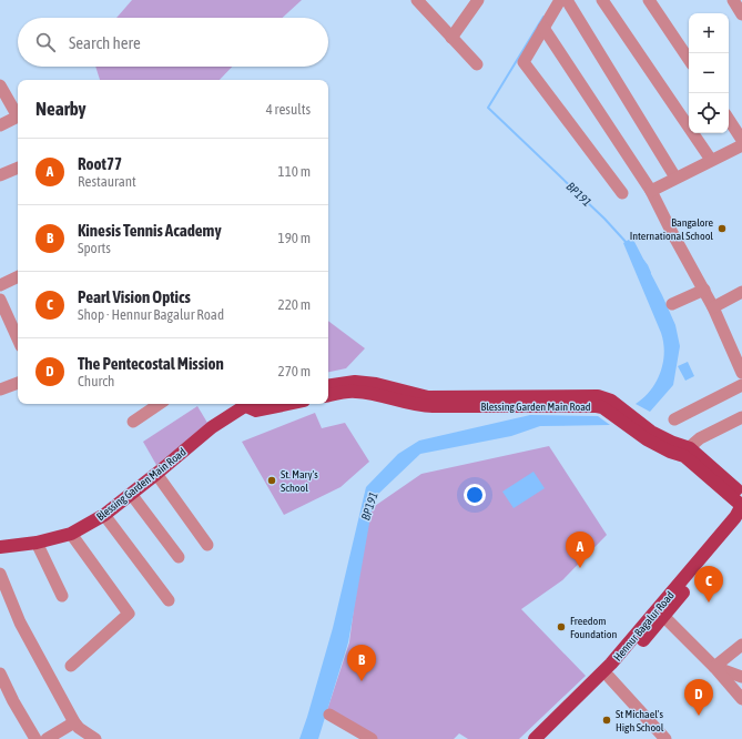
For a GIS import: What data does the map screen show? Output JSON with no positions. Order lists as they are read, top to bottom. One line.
{"streets":{"main road":["Blessing Garden Main Road","Hennur Bagalur Road"]},"crossings":[["Blessing Garden Main Road","Hennur Bagalur Road"]],"water":["BP191"],"places":["Bangalore International School","St. Mary's School","Freedom Foundation","St Michael's High School"],"page":{"map_buttons":["+","−"],"search":"Search here","heading":["Nearby","4 results"],"list":[{"mark":"A","name":"Root77","note":"Restaurant","value":"110 m"},{"mark":"B","name":"Kinesis Tennis Academy","note":"Sports","value":"190 m"},{"mark":"C","name":"Pearl Vision Optics","note":"Shop · Hennur Bagalur Road","value":"220 m"},{"mark":"D","name":"The Pentecostal Mission","note":"Church","value":"270 m"}],"pins":["A","C","B","D"]}}
